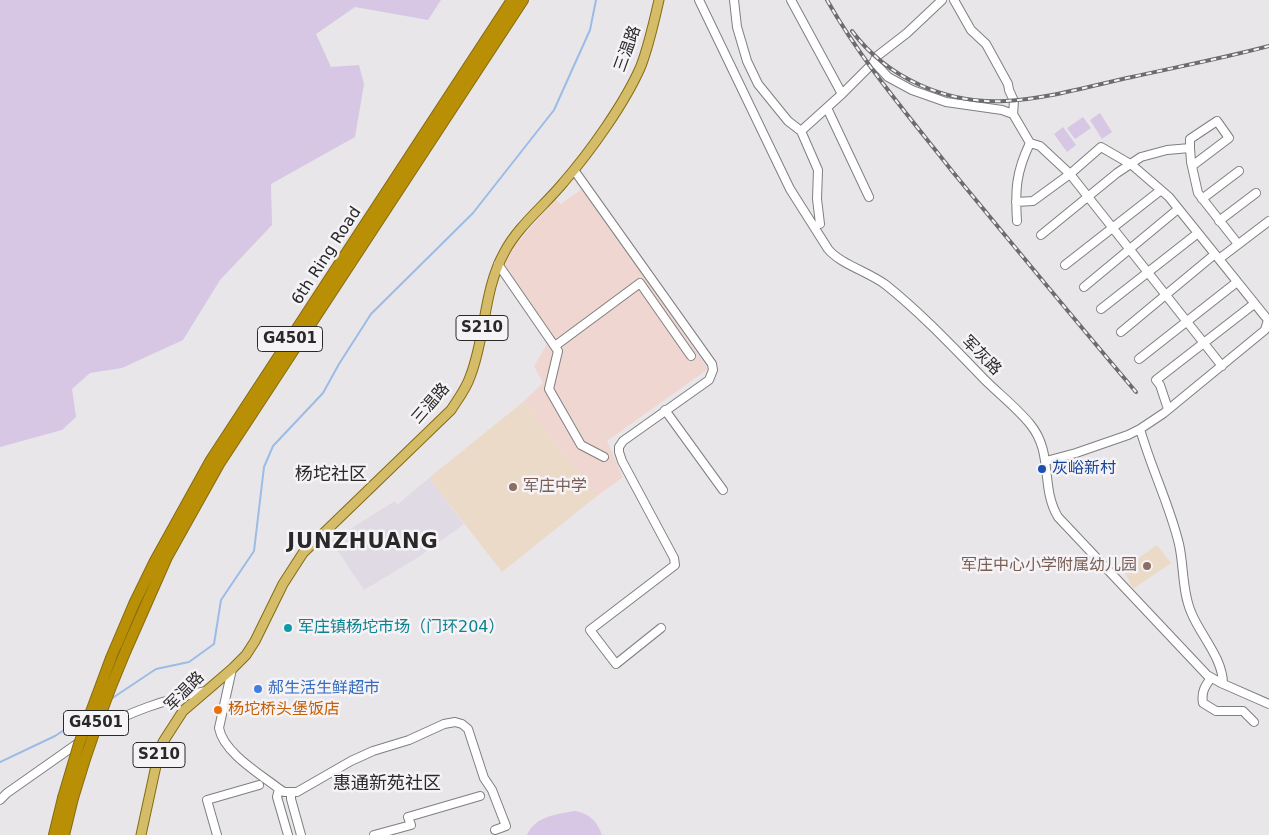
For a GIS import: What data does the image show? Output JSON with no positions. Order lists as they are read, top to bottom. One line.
{"streets":{"highway":["6th Ring Road","G4501"],"main road":["三温路","S210","军温路"],"street":["军灰路"]},"crossings":[["三温路","军温路"],["6th Ring Road","G4501"]],"districts":["杨坨社区","JUNZHUANG","惠通新苑社区"],"places":["灰峪新村","军庄中学","军庄中心小学附属幼儿园","军庄镇杨坨市场（门环204）","郝生活生鲜超市","杨坨桥头堡饭店"]}
